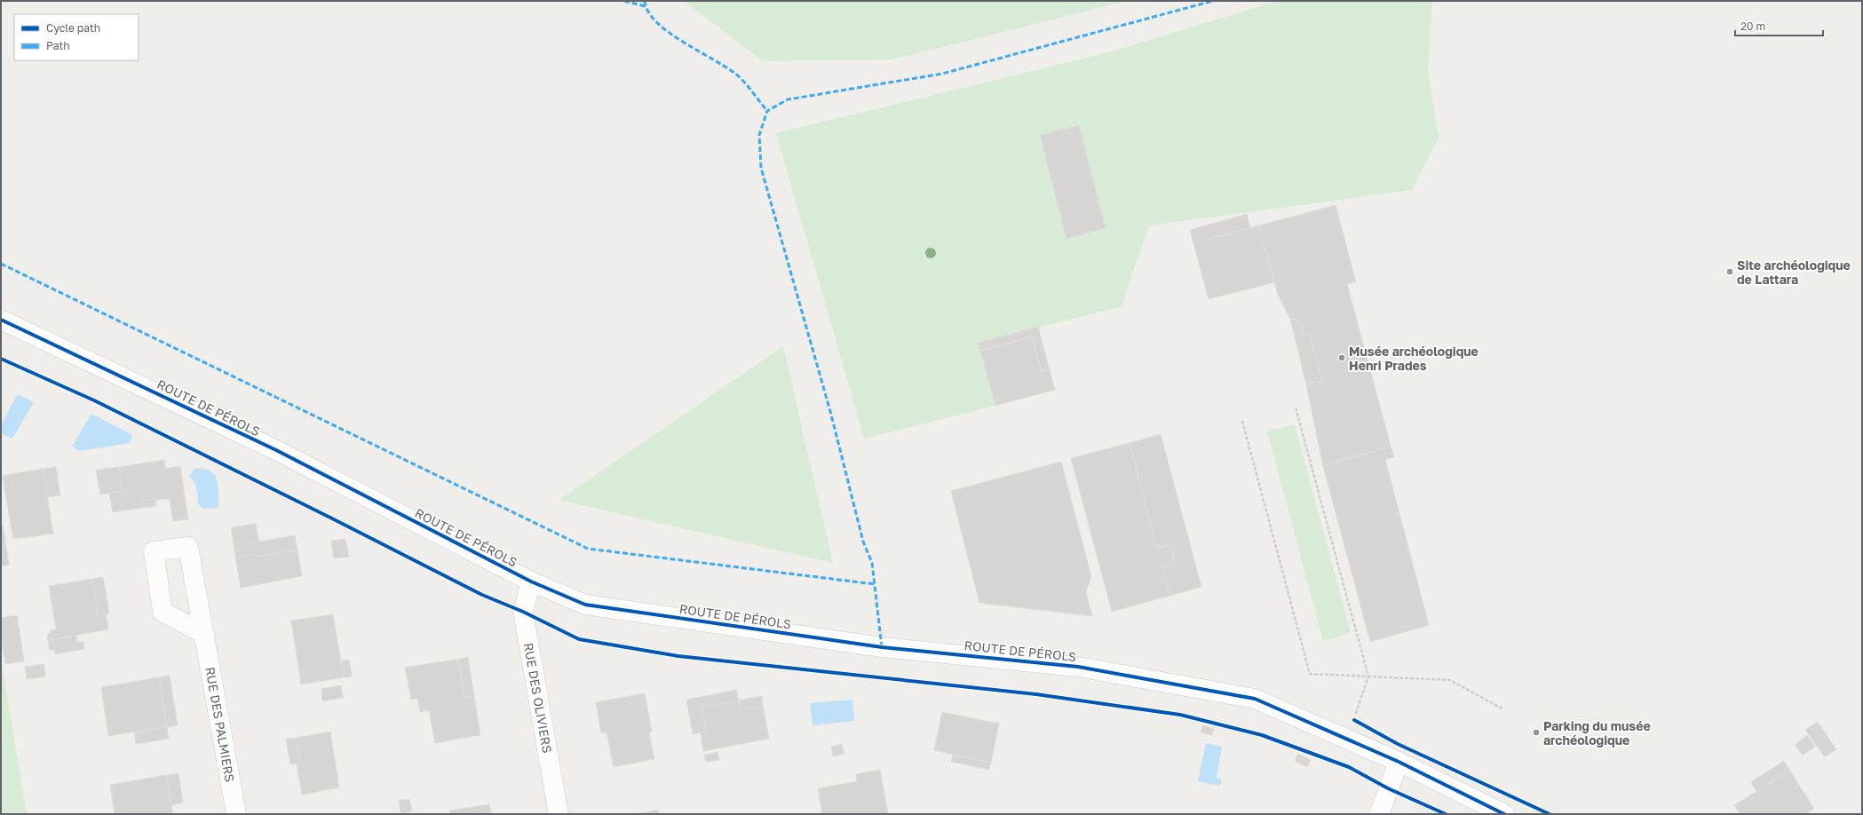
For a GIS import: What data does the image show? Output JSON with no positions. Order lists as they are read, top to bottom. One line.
{"streets":{"street":["ROUTE DE PÉROLS","RUE DES OLIVIERS","RUE DES PALMIERS"]},"crossings":[["ROUTE DE PÉROLS","RUE DES OLIVIERS"]],"places":["Site archéologique de Lattara","Musée archéologique Henri Prades","Parking du musée archéologique"],"legend":["Cycle path","Path"],"scale_bar":"20 m"}
